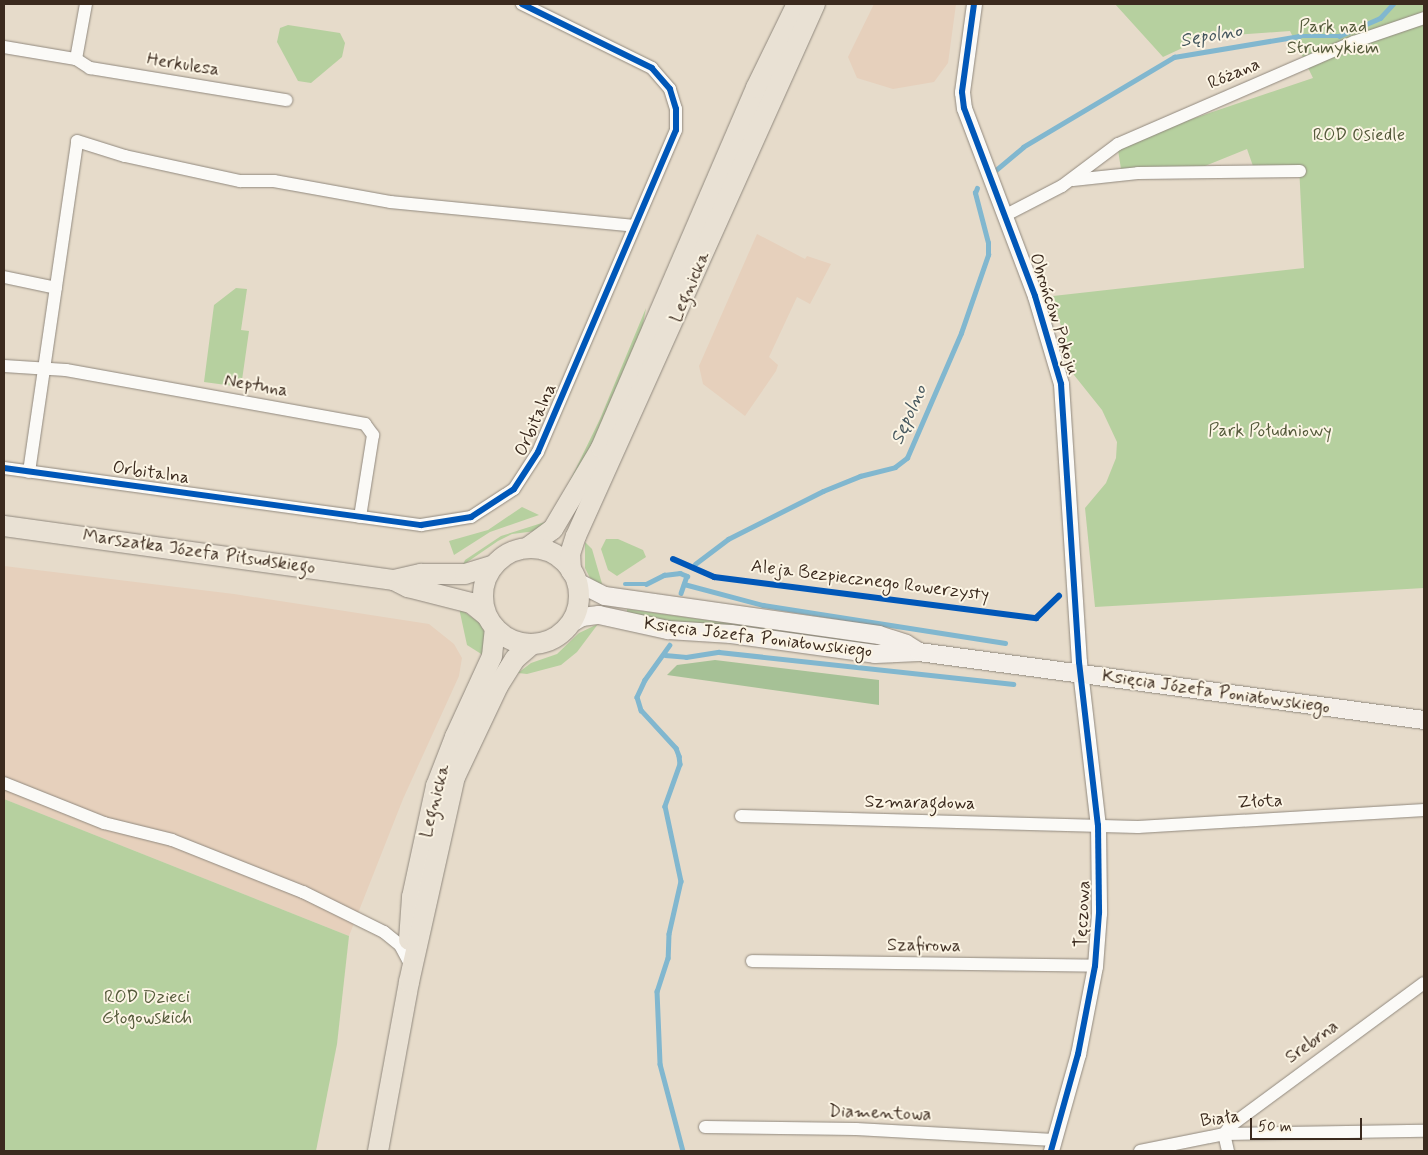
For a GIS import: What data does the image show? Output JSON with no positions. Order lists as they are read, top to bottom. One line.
{"streets":{"main road":["Legnicka","Marszałka Józefa Piłsudskiego","Księcia Józefa Poniatowskiego"],"street":["Herkulesa","Różana","Obrońców Pokoju","Neptuna","Orbitalna","Złota","Szmaragdowa","Tęczowa","Szafirowa","Srebrna","Diamentowa","Biała"],"cycle path":["Aleja Bezpiecznego Rowerzysty"]},"crossings":[["Różana","Obrońców Pokoju"],["Legnicka","Marszałka Józefa Piłsudskiego"],["Legnicka","Księcia Józefa Poniatowskiego"],["Obrońców Pokoju","Księcia Józefa Poniatowskiego"],["Obrońców Pokoju","Tęczowa"],["Neptuna","Orbitalna"],["Marszałka Józefa Piłsudskiego","Księcia Józefa Poniatowskiego"],["Księcia Józefa Poniatowskiego","Tęczowa"],["Złota","Szmaragdowa"],["Złota","Tęczowa"],["Szmaragdowa","Tęczowa"],["Tęczowa","Szafirowa"],["Tęczowa","Diamentowa"],["Srebrna","Biała"]],"water":["Sępolno"],"parks":["Park nad Strumykiem","ROD Osiedle","Park Południowy","ROD Dzieci Głogowskich"],"scale_bar":"50 m"}
